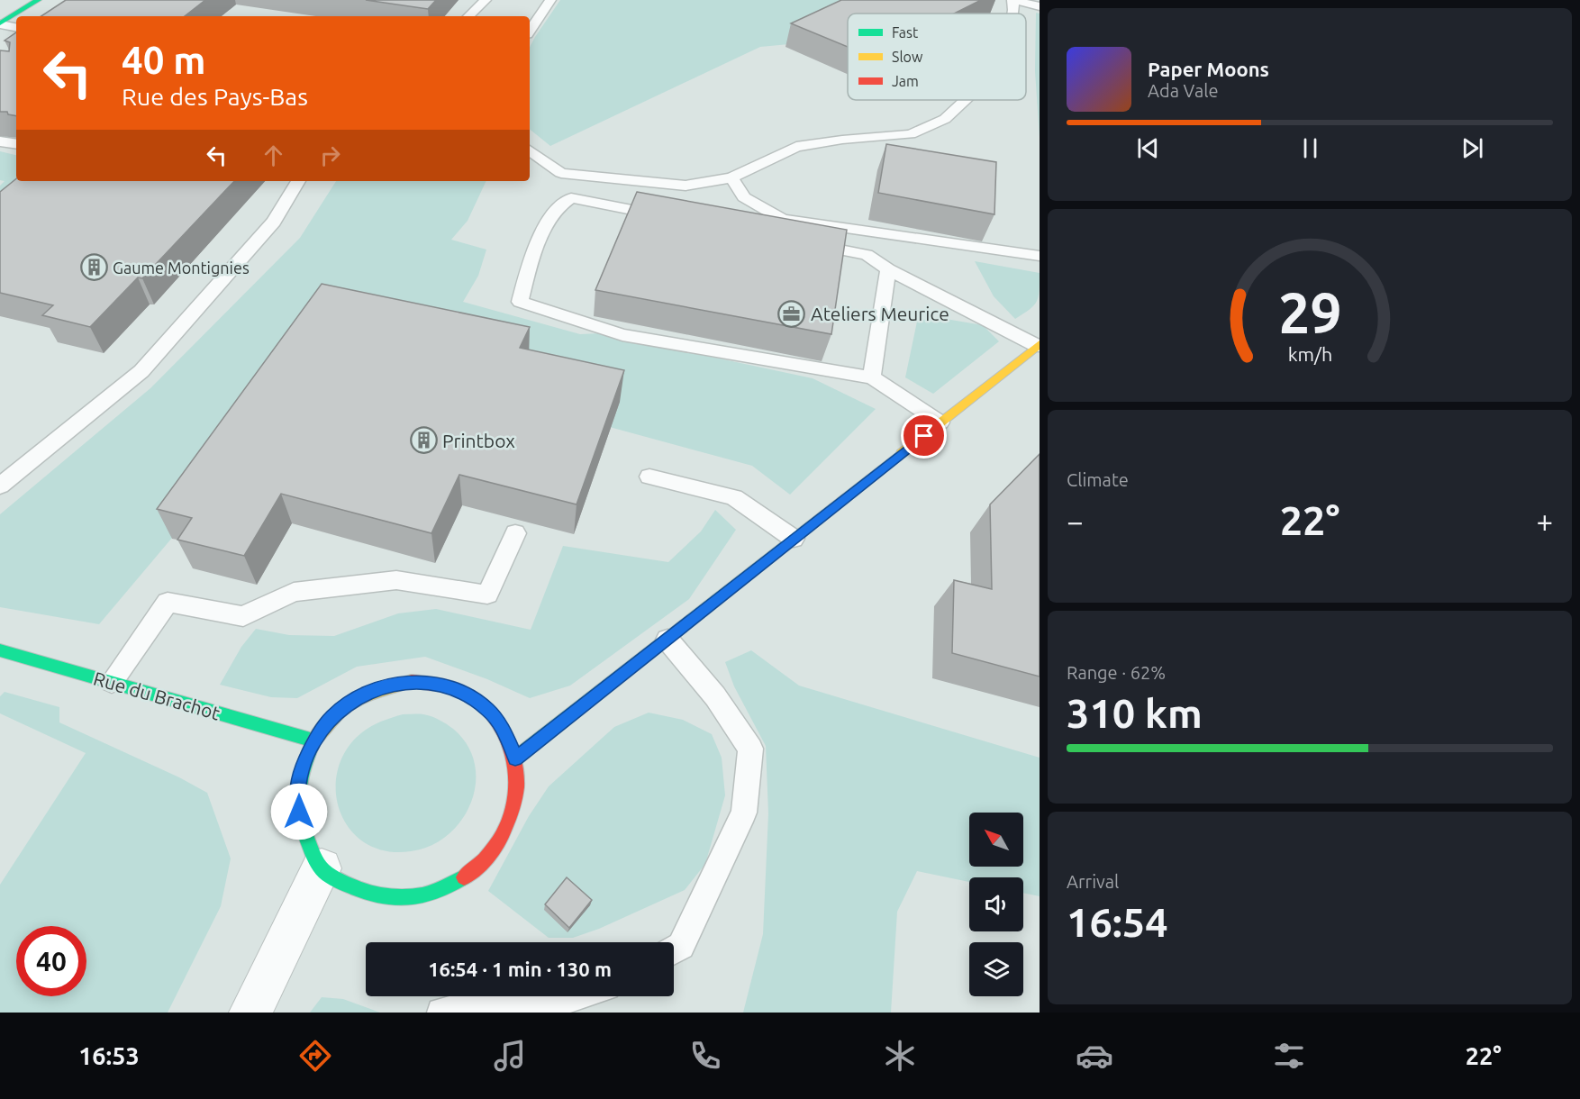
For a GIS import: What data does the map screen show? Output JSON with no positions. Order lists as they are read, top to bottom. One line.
{"streets":{"street":["Rue du Brachot"]},"places":{"building":["Gaume Montignies","Printbox"],"office":["Ateliers Meurice"]},"legend":["Fast","Slow","Jam"],"north":"top left","page":{"turn":["40 m","Rue des Pays-Bas"],"song":["Paper Moons","Ada Vale"],"tile":["Climate",["Range · 62%","310 km"],["Arrival","16:54"]],"heat":["−","22°","+"],"limit":"40","trip":"16:54 · 1 min · 130 m","tabs":["16:53","22°"],"gauge":["29","km/h"]}}
